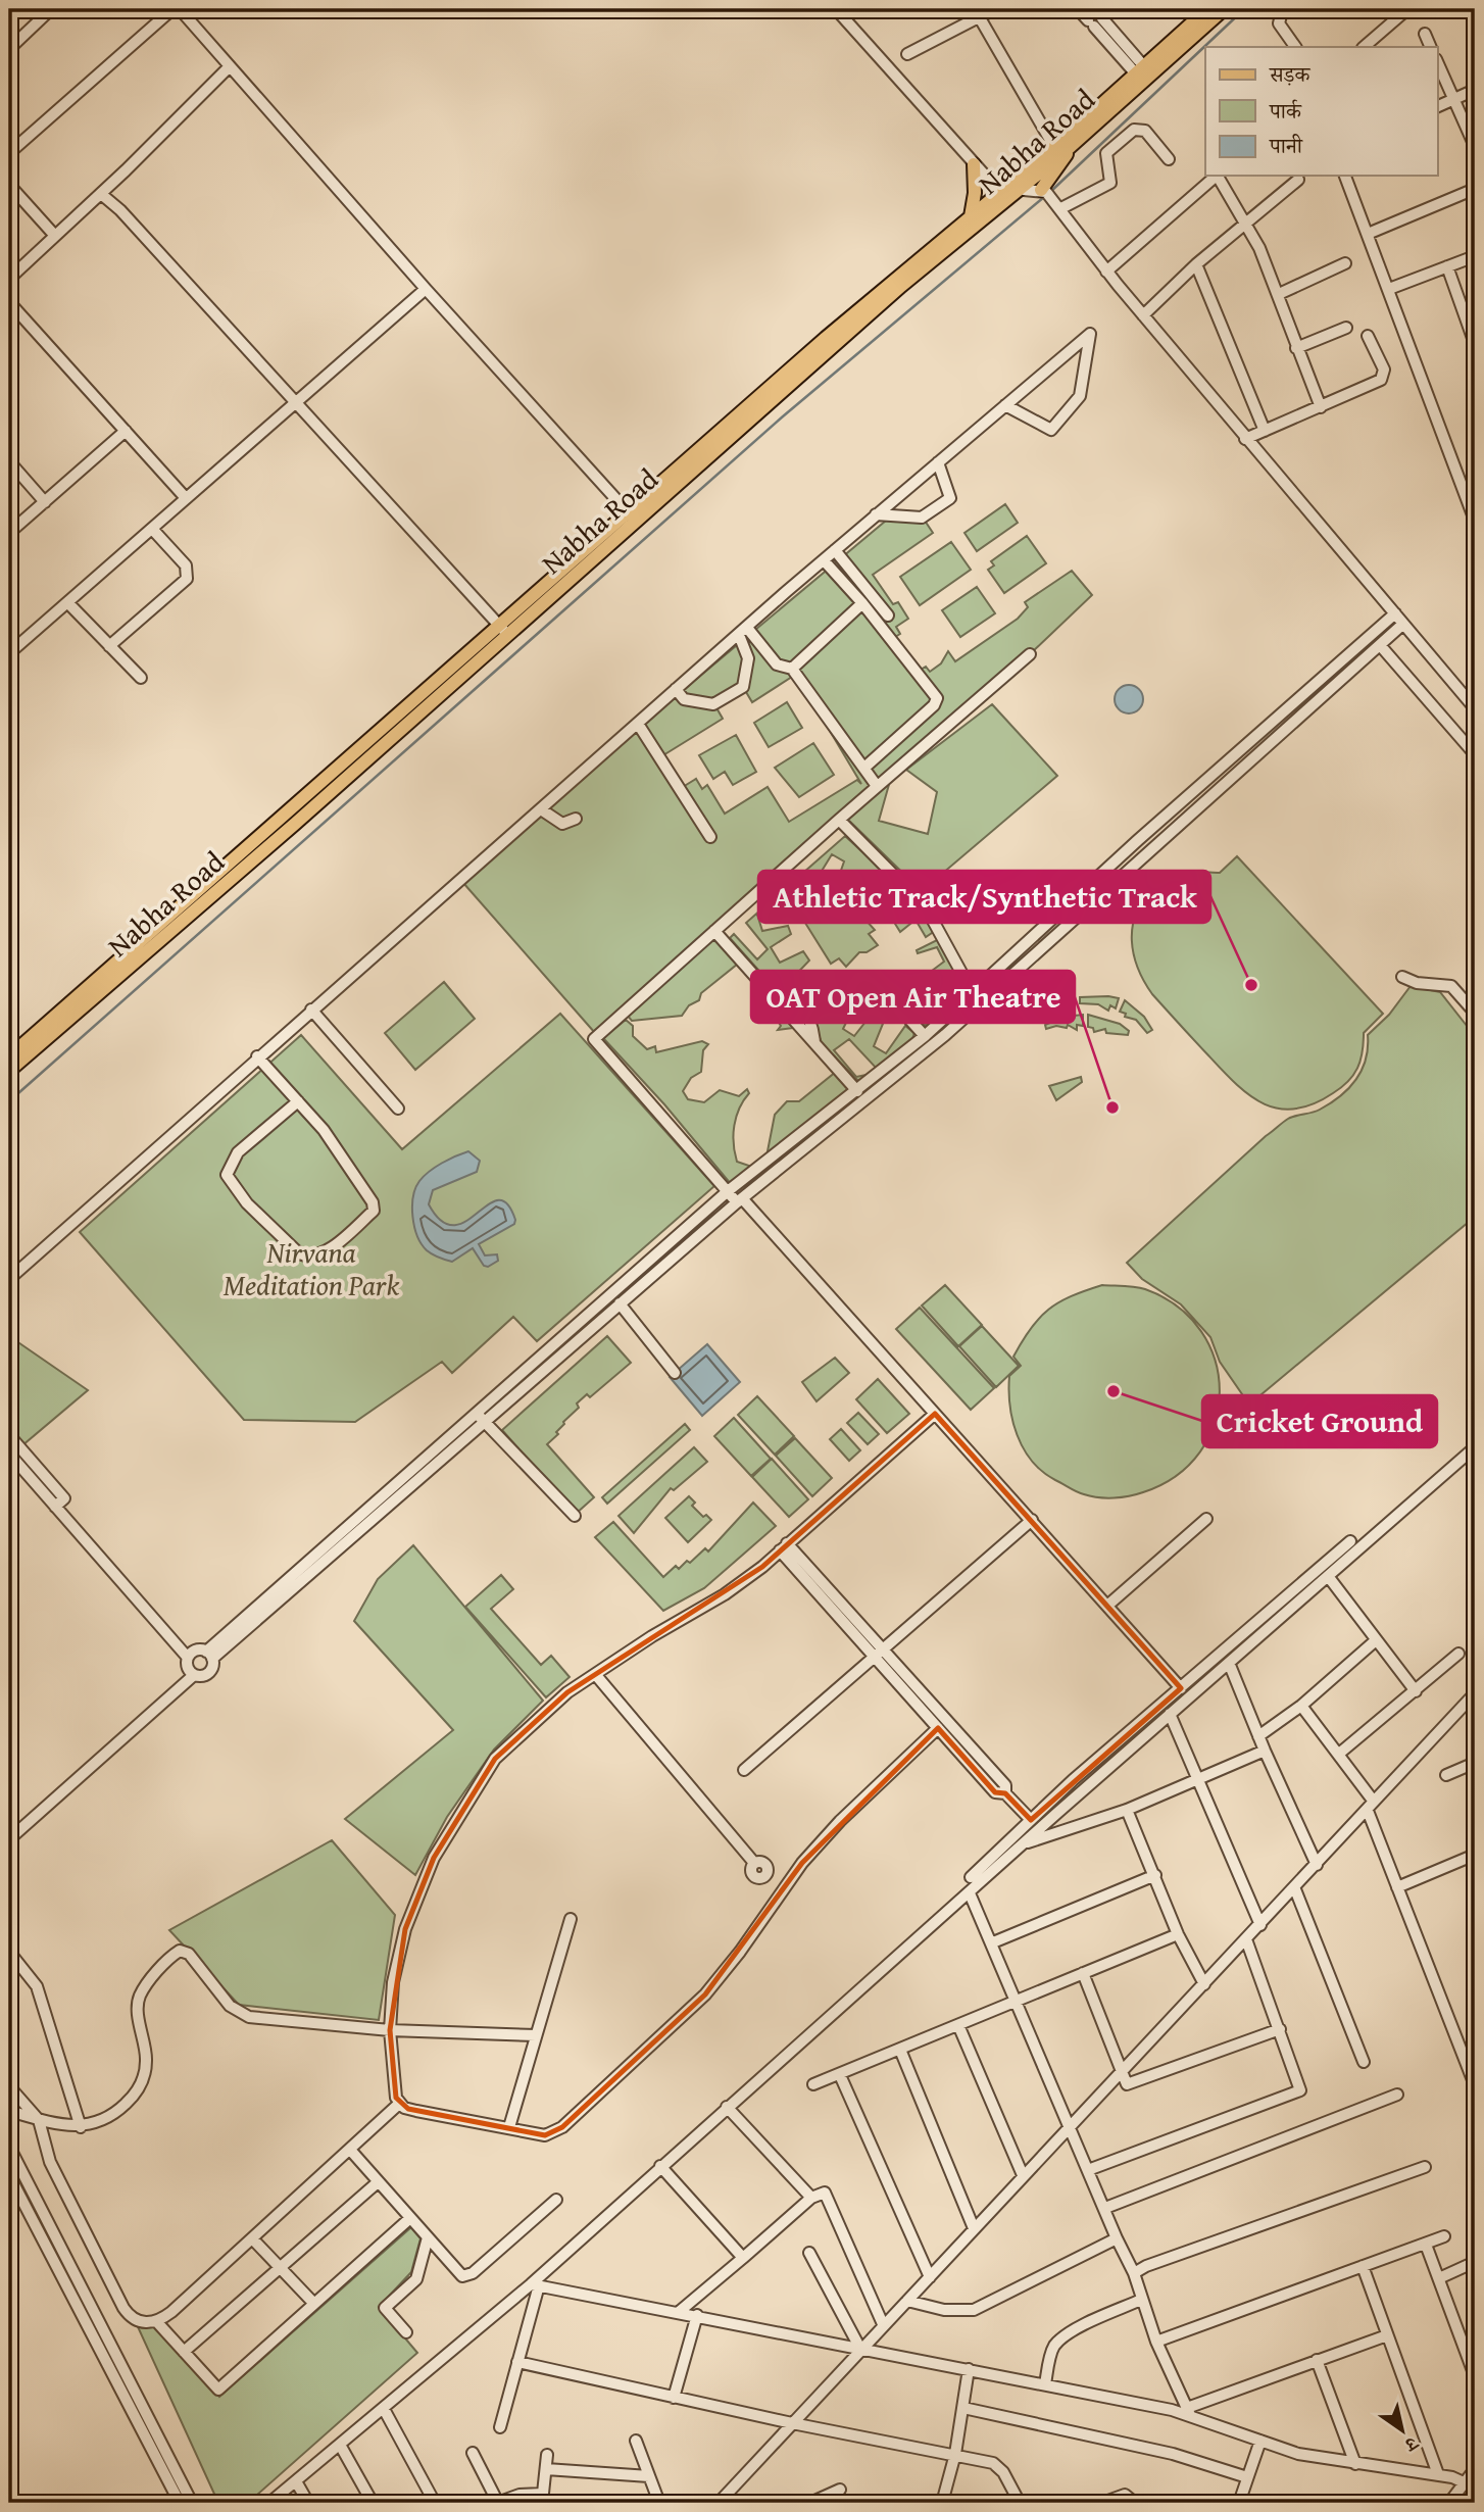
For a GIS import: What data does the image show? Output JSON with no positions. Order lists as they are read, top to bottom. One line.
{"streets":{"main road":["Nabha Road"]},"parks":["Nirvana Meditation Park"],"places":["Athletic Track/Synthetic Track","OAT Open Air Theatre","Cricket Ground"],"legend":["सड़क","पार्क","पानी"],"north":"bottom right"}
